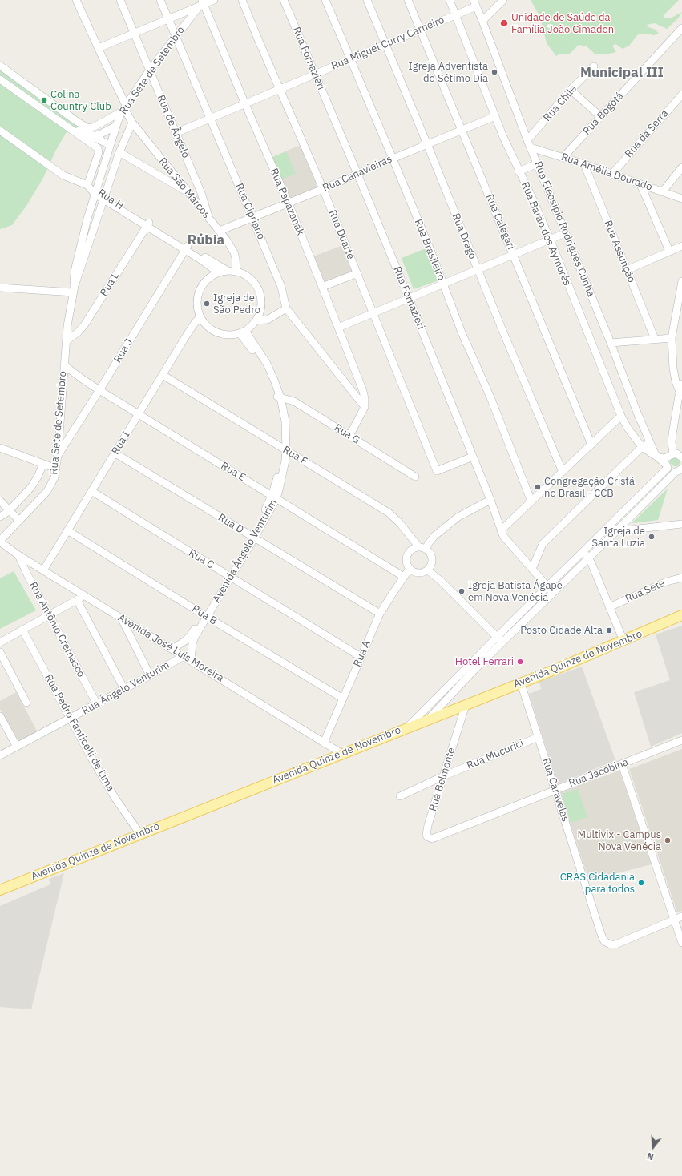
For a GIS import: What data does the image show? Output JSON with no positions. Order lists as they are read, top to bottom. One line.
{"streets":{"main road":["Avenida Quinze de Novembro"],"street":["Rua Miguel Curry Carneiro","Rua Fornazieri","Rua Sete de Setembro","Rua Chile","Rua Bogotá","Rua de Ângelo","Rua da Serra","Rua Amélia Dourado","Rua Canavieiras","Rua São Marcos","Rua H","Rua Papazanak","Rua Cipriano","Rua Calegari","Rua Eleosipio Rodrigues Cunha","Rua Barão dos Aymorés","Rua Duarte","Rua Drago","Rua Brasileiro","Rua Assunção","Rua L","Rua J","Rua G","Rua I","Rua F","Rua E","Rua D","Avenida Ângelo Venturim","Rua C","Rua Sete","Rua B","Rua Antônio Cremasco","Avenida José Luis Moreira","Rua A","Rua Ângelo Venturim","Rua Pedro Fanticelli de Lima","Rua Mucurici","Rua Jacobina","Rua Belmonte","Rua Caravelas"]},"crossings":[["Rua Miguel Curry Carneiro","Rua Fornazieri"],["Rua Miguel Curry Carneiro","Rua de Ângelo"],["Rua Miguel Curry Carneiro","Rua Papazanak"],["Rua Miguel Curry Carneiro","Rua Cipriano"],["Rua Miguel Curry Carneiro","Rua Calegari"],["Rua Miguel Curry Carneiro","Rua Eleosipio Rodrigues Cunha"],["Rua Miguel Curry Carneiro","Rua Barão dos Aymorés"],["Rua Miguel Curry Carneiro","Rua Duarte"],["Rua Miguel Curry Carneiro","Rua Drago"],["Rua Miguel Curry Carneiro","Rua Brasileiro"],["Rua Fornazieri","Rua Canavieiras"],["Rua Fornazieri","Rua Duarte"],["Rua Sete de Setembro","Rua de Ângelo"],["Rua Sete de Setembro","Rua São Marcos"],["Rua Sete de Setembro","Rua H"],["Rua Sete de Setembro","Rua Papazanak"],["Rua Sete de Setembro","Rua Cipriano"],["Rua Sete de Setembro","Rua L"],["Rua Sete de Setembro","Rua J"],["Rua Sete de Setembro","Rua E"],["Rua Sete de Setembro","Avenida José Luis Moreira"],["Rua Chile","Rua Eleosipio Rodrigues Cunha"],["Rua Bogotá","Rua Amélia Dourado"],["Rua de Ângelo","Rua São Marcos"],["Rua da Serra","Rua Amélia Dourado"],["Rua Amélia Dourado","Rua Eleosipio Rodrigues Cunha"],["Rua Amélia Dourado","Rua Assunção"],["Rua Canavieiras","Rua São Marcos"],["Rua Canavieiras","Rua Papazanak"],["Rua Canavieiras","Rua Cipriano"],["Rua Canavieiras","Rua Calegari"],["Rua Canavieiras","Rua Barão dos Aymorés"],["Rua Canavieiras","Rua Duarte"],["Rua Canavieiras","Rua Drago"],["Rua Canavieiras","Rua Brasileiro"],["Rua São Marcos","Rua H"],["Rua São Marcos","Rua I"],["Rua São Marcos","Avenida Ângelo Venturim"],["Rua H","Rua L"],["Rua H","Rua J"],["Rua H","Rua I"],["Rua H","Avenida Ângelo Venturim"],["Rua Papazanak","Rua Cipriano"],["Rua Eleosipio Rodrigues Cunha","Rua Barão dos Aymorés"],["Rua J","Rua E"],["Rua G","Avenida Ângelo Venturim"],["Rua I","Rua F"],["Rua I","Rua E"],["Rua I","Rua D"],["Rua I","Avenida Ângelo Venturim"],["Rua I","Rua C"],["Rua I","Rua B"],["Rua I","Avenida José Luis Moreira"],["Rua F","Avenida Ângelo Venturim"],["Rua F","Rua A"],["Rua E","Avenida Ângelo Venturim"],["Rua E","Rua A"],["Rua D","Avenida Ângelo Venturim"],["Rua D","Rua A"],["Avenida Ângelo Venturim","Rua C"],["Avenida Ângelo Venturim","Rua B"],["Avenida Ângelo Venturim","Avenida José Luis Moreira"],["Rua C","Rua A"],["Rua B","Rua A"],["Rua Antônio Cremasco","Avenida José Luis Moreira"],["Rua Antônio Cremasco","Rua Ângelo Venturim"],["Avenida José Luis Moreira","Rua A"],["Avenida José Luis Moreira","Avenida Quinze de Novembro"],["Avenida José Luis Moreira","Rua Ângelo Venturim"],["Avenida Quinze de Novembro","Rua Pedro Fanticelli de Lima"],["Avenida Quinze de Novembro","Rua Belmonte"],["Avenida Quinze de Novembro","Rua Caravelas"],["Rua Ângelo Venturim","Rua Pedro Fanticelli de Lima"],["Rua Mucurici","Rua Belmonte"],["Rua Mucurici","Rua Caravelas"],["Rua Jacobina","Rua Belmonte"],["Rua Jacobina","Rua Caravelas"]],"districts":["Municipal III","Rúbia"],"places":["Unidade de Saúde da Família João Cimadon","Igreja Adventista do Sétimo Dia","Colina Country Club","Igreja de São Pedro","Congregação Cristã no Brasil - CCB","Igreja de Santa Luzia","Igreja Batista Ágape em Nova Venécia","Posto Cidade Alta","Hotel Ferrari","Multivix - Campus Nova Venécia","CRAS Cidadania para todos"],"north":"bottom"}
